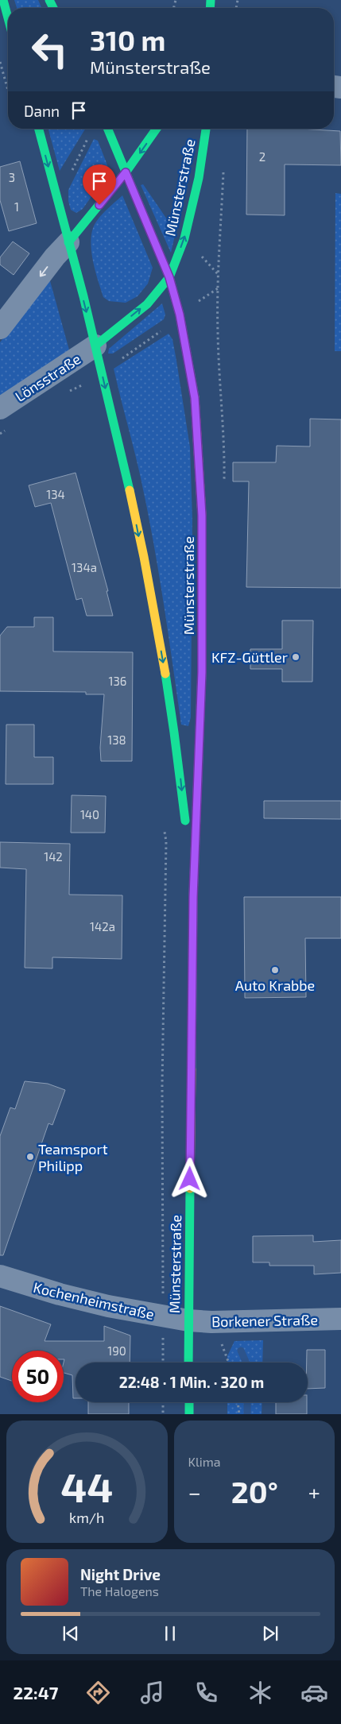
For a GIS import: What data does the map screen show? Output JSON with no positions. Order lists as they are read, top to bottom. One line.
{"streets":{"main road":["Münsterstraße"],"street":["Lönsstraße","Kochenheimstraße","Borkener Straße"]},"crossings":[["Münsterstraße","Lönsstraße"],["Münsterstraße","Kochenheimstraße"],["Münsterstraße","Borkener Straße"],["Kochenheimstraße","Borkener Straße"]],"places":["KFZ-Güttler","Auto Krabbe","Teamsport Philipp"],"house_numbers":["2","3","1","134","134a","136","138","140","142","142a","190"],"page":{"turn":["310 m","Münsterstraße"],"then":"Dann","limit":"50","trip":"22:48 · 1 Min. · 320 m","tile":"Klima","heat":["−","20°","+"],"song":["Night Drive","The Halogens"],"tabs":"22:47","gauge":["44","km/h"]}}
